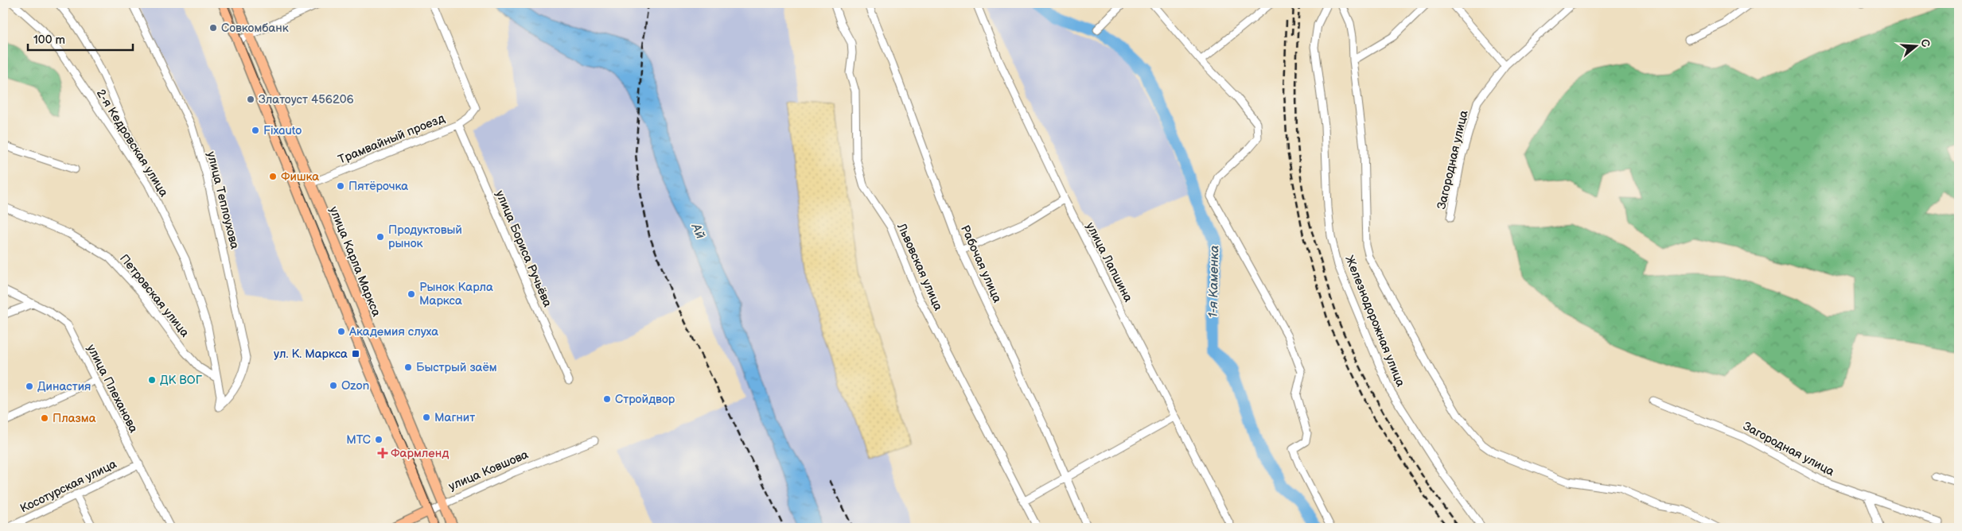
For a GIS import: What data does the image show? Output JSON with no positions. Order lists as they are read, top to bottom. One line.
{"streets":{"main road":["улица Карла Маркса","улица Ковшова"],"street":["Трамвайный проезд","2-я Кедровская улица","Загородная улица","улица Теплоухова","улица Бориса Ручьёва","улица Лапшина","Рабочая улица","Львовская улица","Петровская улица","Железнодорожная улица","улица Плеханова","Косотурская улица"]},"crossings":[["Трамвайный проезд","улица Бориса Ручьёва"],["Трамвайный проезд","улица Карла Маркса"],["2-я Кедровская улица","улица Теплоухова"],["2-я Кедровская улица","Петровская улица"],["улица Карла Маркса","улица Ковшова"],["улица Плеханова","Косотурская улица"]],"water":["Ай","1-я Каменка"],"places":{"other":["Совкомбанк","Златоуст 456206","Fixauto","Фишка","Пятёрочка","Продуктовый рынок","Рынок Карла Маркса","Академия слуха","Быстрый заём","ДК ВОГ","Ozon","Династия","Стройдвор","Магнит","Плазма","МТС"],"transit":["ул. К. Маркса"],"health":["Фармленд"]},"scale_bar":"100 m","north":"right"}
